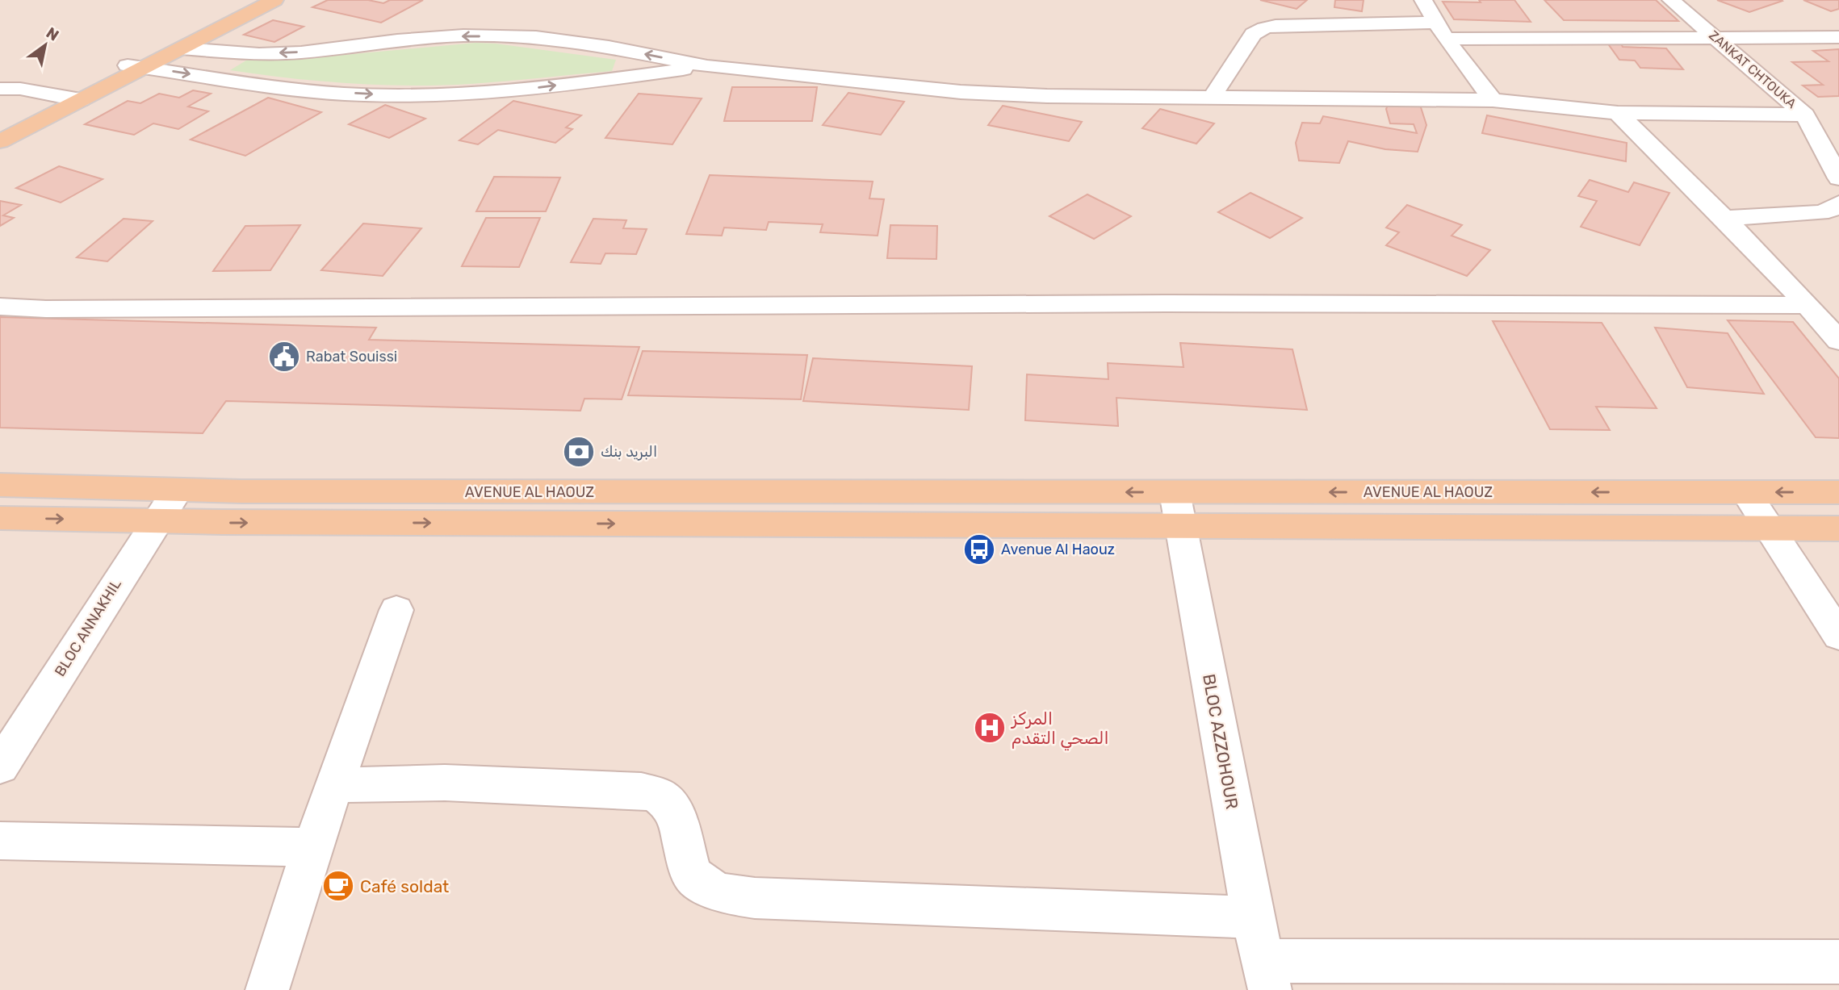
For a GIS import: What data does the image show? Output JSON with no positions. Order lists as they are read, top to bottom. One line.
{"streets":{"main road":["AVENUE AL HAOUZ"],"street":["ZANKAT CHTOUKA","BLOC ANNAKHIL","BLOC AZZOHOUR"]},"crossings":[["AVENUE AL HAOUZ","BLOC ANNAKHIL"],["AVENUE AL HAOUZ","BLOC AZZOHOUR"]],"places":{"public building":["Rabat Souissi"],"bank":["البريد بنك"],"bus stop":["Avenue Al Haouz"],"hospital":["المركز الصحي التقدم"],"cafe":["Café soldat"]},"north":"top right"}
